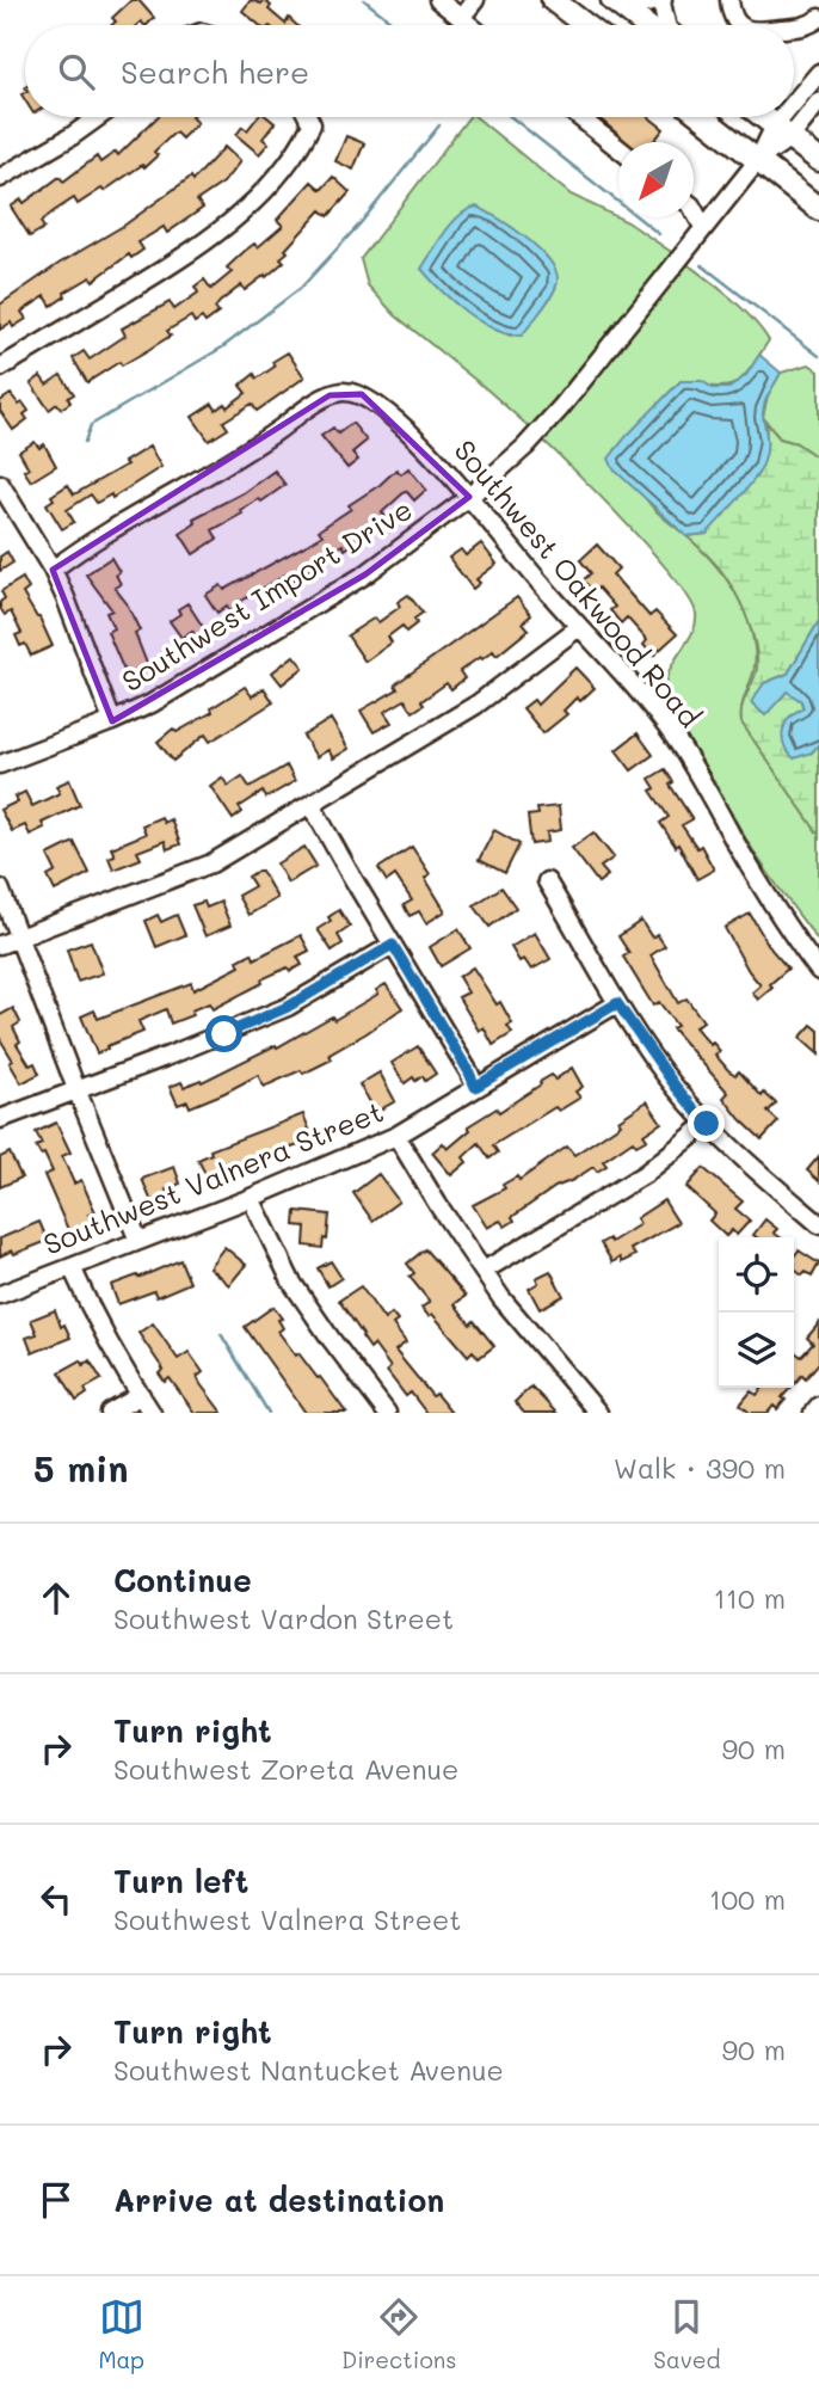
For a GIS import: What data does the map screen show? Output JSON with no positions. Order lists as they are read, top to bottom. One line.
{"streets":{"street":["Southwest Oakwood Road","Southwest Import Drive","Southwest Valnera Street"]},"crossings":[["Southwest Oakwood Road","Southwest Import Drive"]],"north":"bottom left","page":{"search":"Search here","heading":["5 min","Walk · 390 m"],"list":[["Continue","Southwest Vardon Street","110 m"],["Turn right","Southwest Zoreta Avenue","90 m"],["Turn left","Southwest Valnera Street","100 m"],["Turn right","Southwest Nantucket Avenue","90 m"],"Arrive at destination"],"nav":["Map","Directions","Saved"]}}
